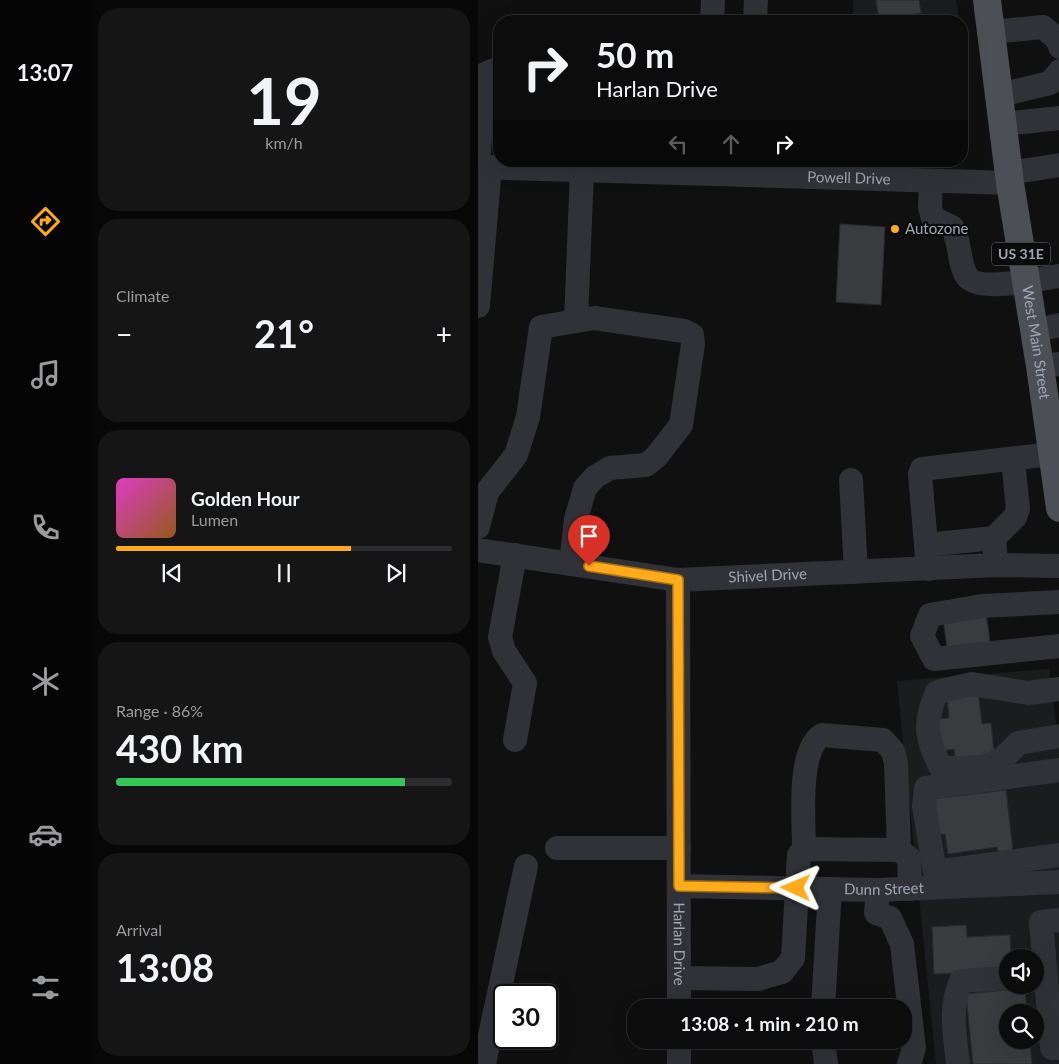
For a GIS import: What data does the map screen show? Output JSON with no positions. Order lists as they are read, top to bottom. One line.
{"streets":{"main road":["US 31E","West Main Street"],"street":["Powell Drive","Shivel Drive","Dunn Street","Harlan Drive"]},"crossings":[["Powell Drive","West Main Street"],["Shivel Drive","Harlan Drive"],["Dunn Street","Harlan Drive"]],"places":["Autozone"],"page":{"tabs":"13:07","tile":[["19","km/h"],"Climate",["Range · 86%","430 km"],["Arrival","13:08"]],"turn":["50 m","Harlan Drive"],"heat":["−","21°","+"],"song":["Golden Hour","Lumen"],"limit":"30","trip":"13:08 · 1 min · 210 m"}}
